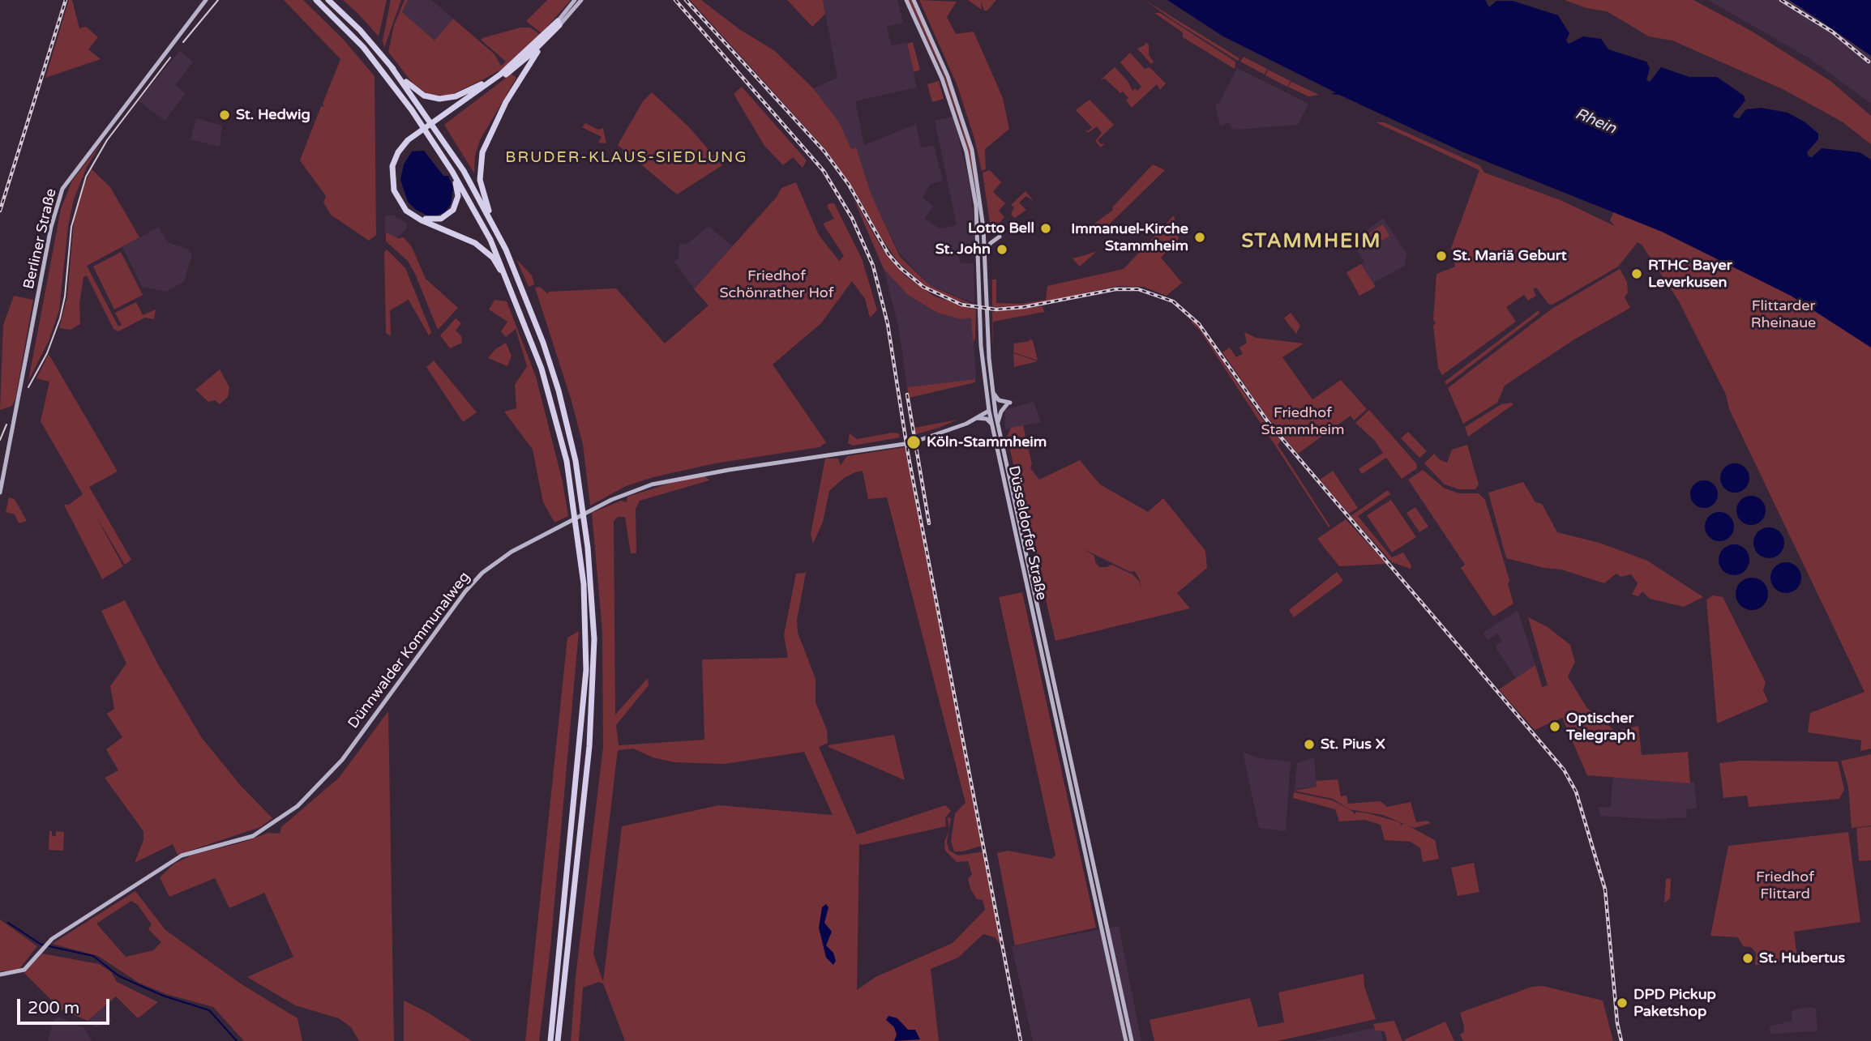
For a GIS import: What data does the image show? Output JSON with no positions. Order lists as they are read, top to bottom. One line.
{"streets":{"main road":["Berliner Straße","Düsseldorfer Straße","Dünnwalder Kommunalweg"]},"districts":["BRUDER-KLAUS-SIEDLUNG","STAMMHEIM"],"water":["Rhein"],"parks":["Friedhof Schönrather Hof","Flittarder Rheinaue","Friedhof Stammheim","Friedhof Flittard"],"places":["St. Hedwig","Lotto Bell","Immanuel-Kirche Stammheim","St. John","St. Mariä Geburt","RTHC Bayer Leverkusen","Köln-Stammheim","Optischer Telegraph","St. Pius X","St. Hubertus","DPD Pickup Paketshop"],"scale_bar":"200 m"}
